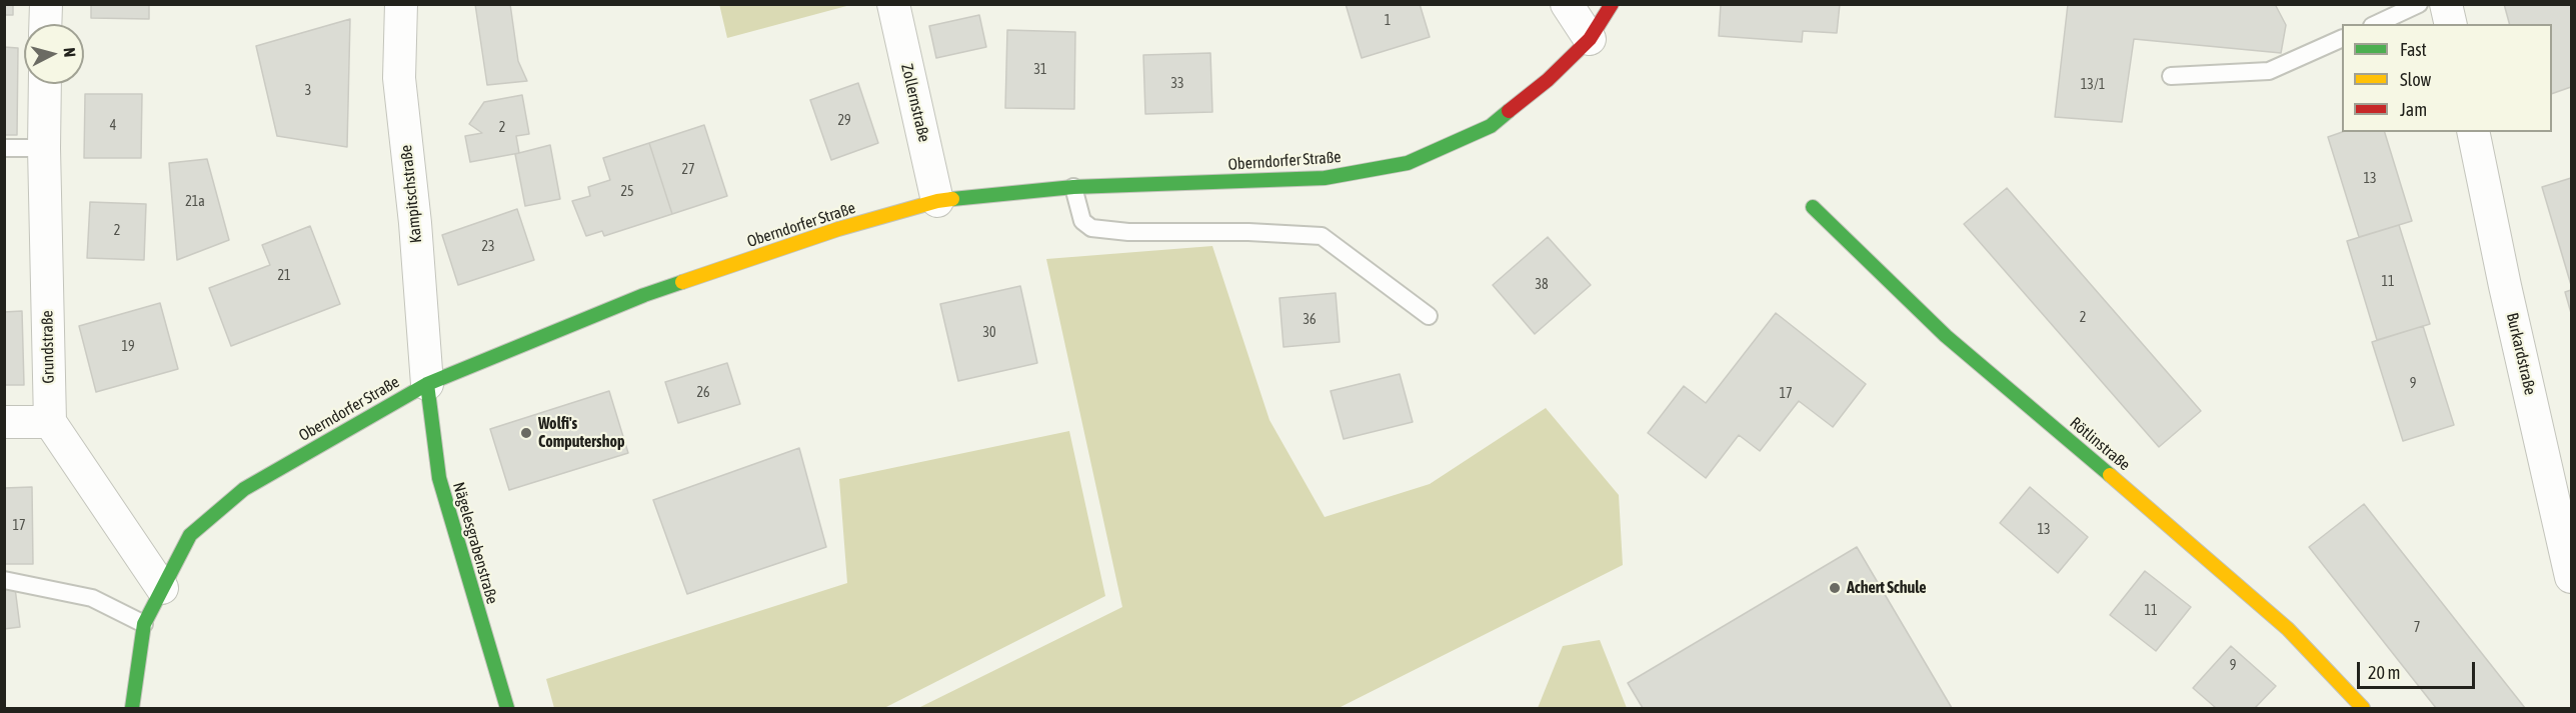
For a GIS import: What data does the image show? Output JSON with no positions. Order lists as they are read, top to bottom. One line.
{"streets":{"street":["Zollernstraße","Oberndorfer Straße","Kampitschstraße","Grundstraße","Burkardstraße","Rötlinstraße","Nägelesgrabenstraße"]},"crossings":[["Zollernstraße","Oberndorfer Straße"],["Oberndorfer Straße","Kampitschstraße"],["Oberndorfer Straße","Nägelesgrabenstraße"],["Kampitschstraße","Nägelesgrabenstraße"]],"places":["Wolfi's Computershop","Achert Schule"],"house_numbers":["1","31","33","13/1","3","29","4","2","27","13","25","21a","2","23","21","11","38","2","36","30","19","9","26","17","17","13","11","7","9"],"legend":["Fast","Slow","Jam"],"scale_bar":"20 m","north":"right"}
